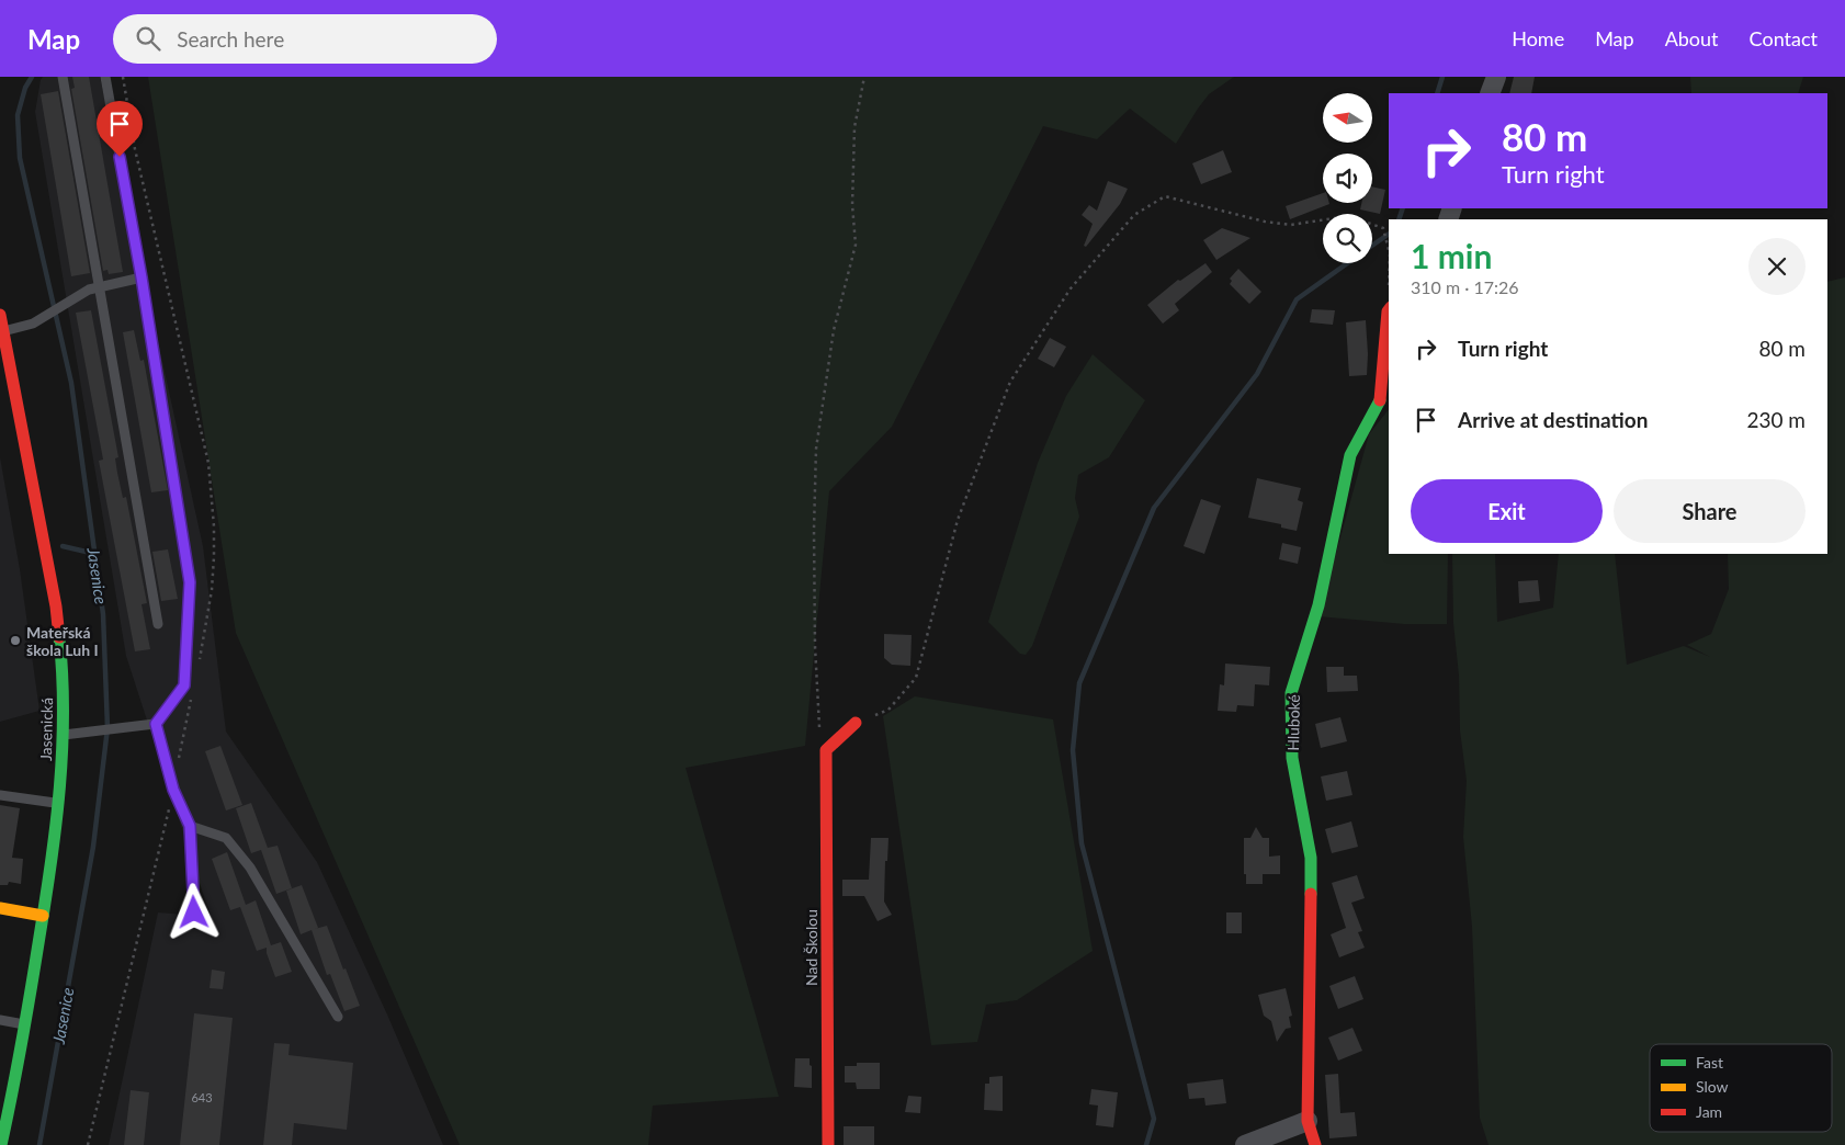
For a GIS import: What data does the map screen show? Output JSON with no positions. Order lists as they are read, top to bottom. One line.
{"streets":{"street":["Hluboké","Jasenická","Nad Školou"]},"water":["Jasenice"],"places":["Mateřská škola Luh I"],"house_numbers":["643"],"legend":["Fast","Slow","Jam"],"north":"left","page":{"header":"Map","search":"Search here","nav":["Home","Map","About","Contact"],"turn":["80 m","Turn right"],"heading":["1 min","310 m · 17:26"],"list":[{"name":"Turn right","value":"80 m"},{"name":"Arrive at destination","value":"230 m"}],"buttons":["Exit","Share"]}}
